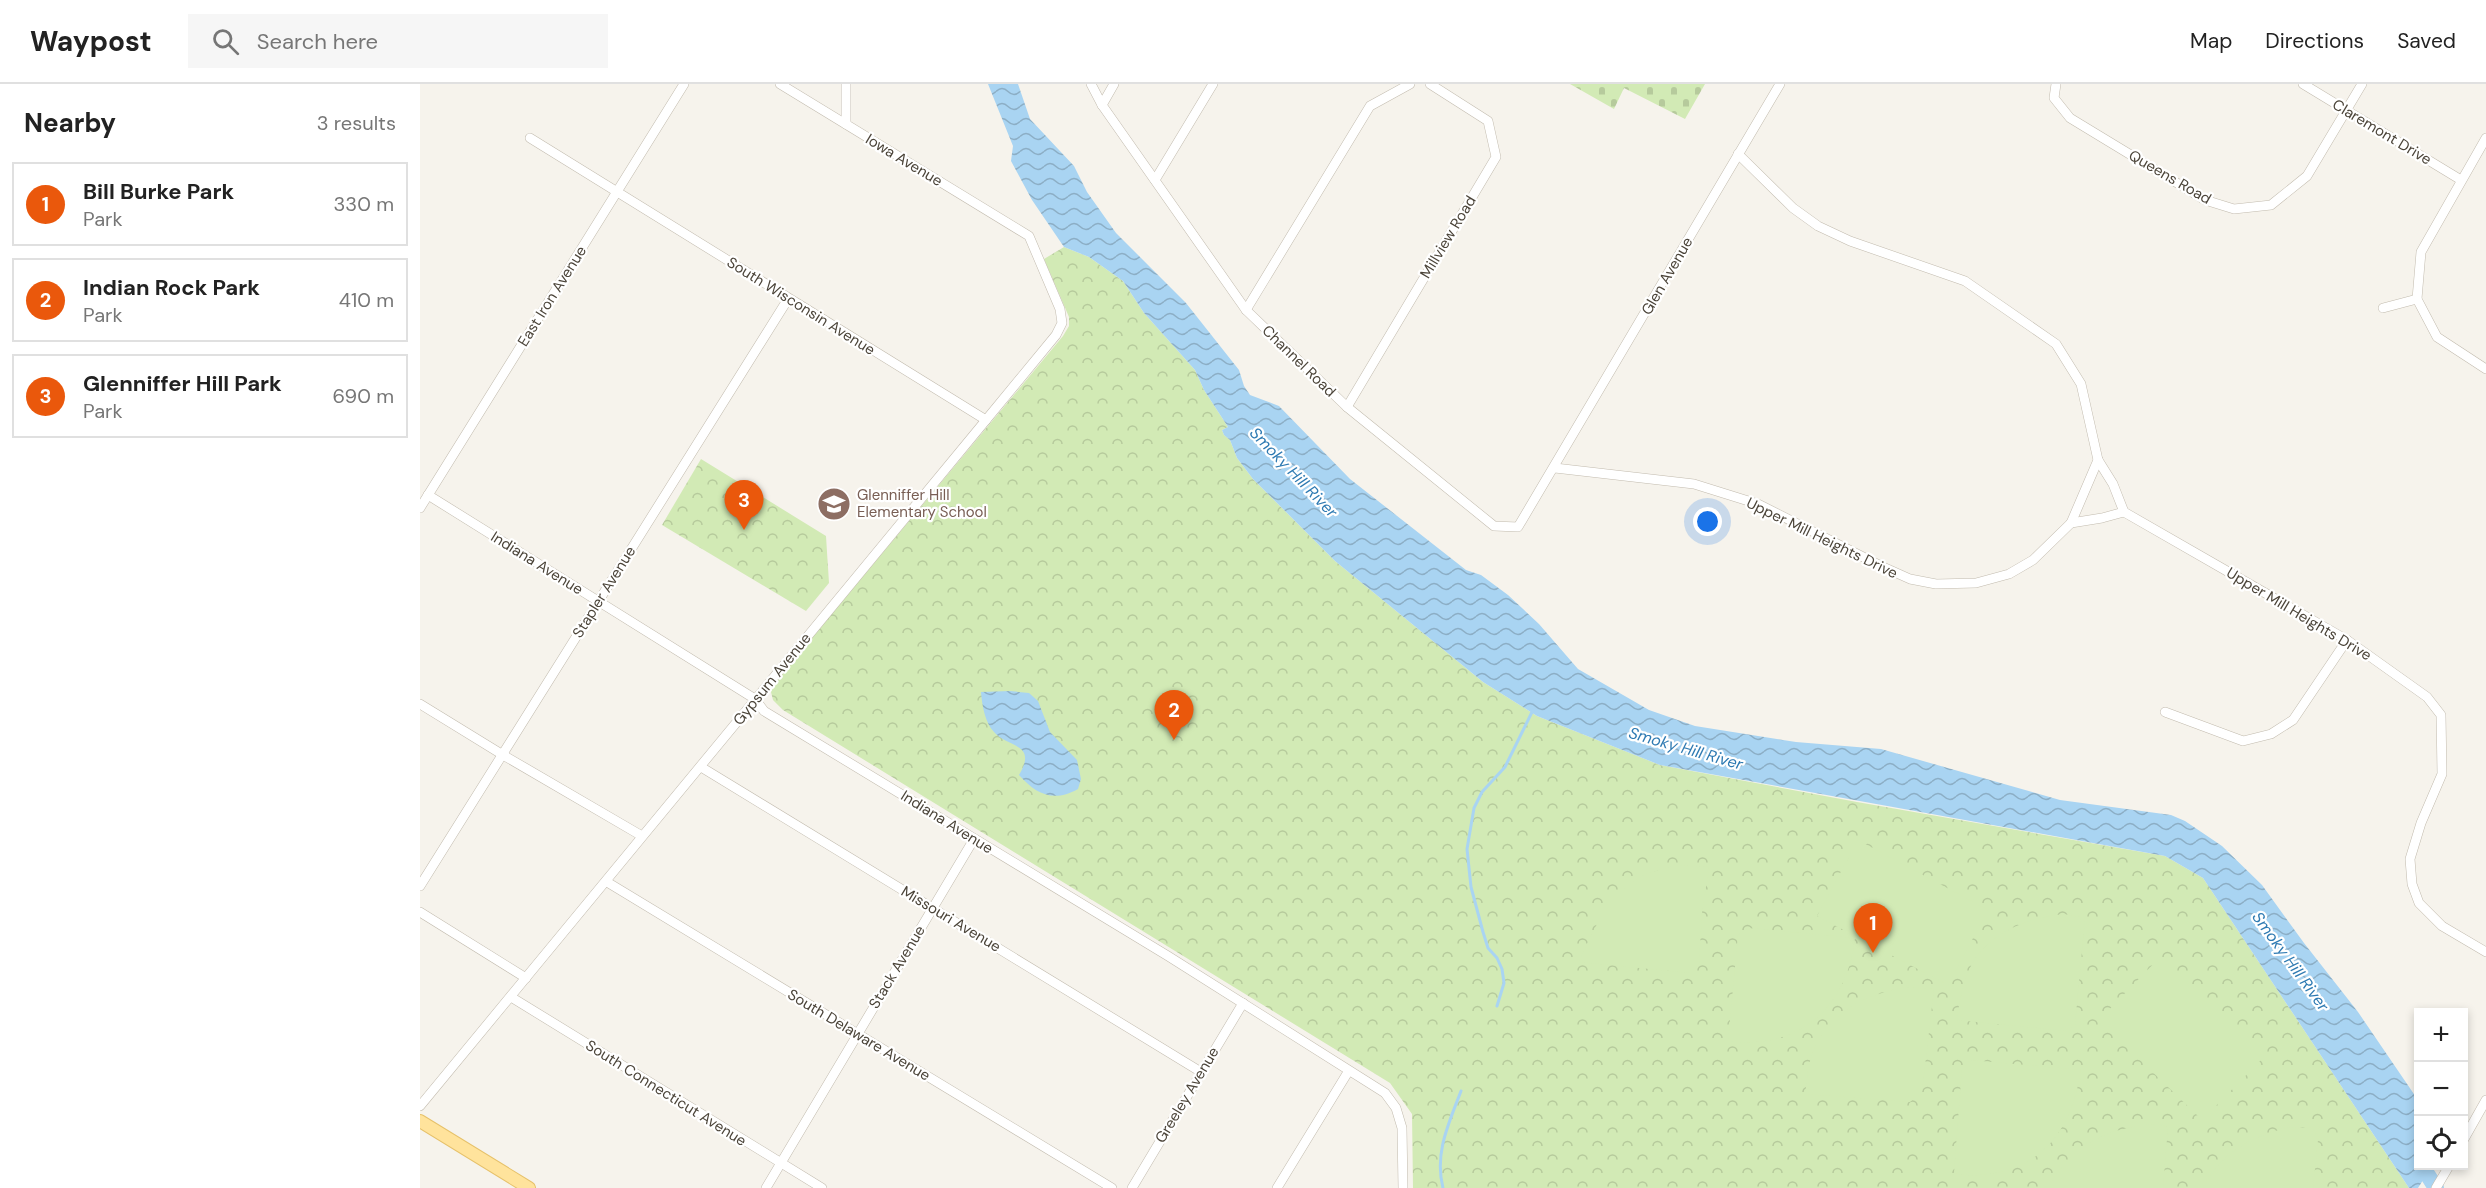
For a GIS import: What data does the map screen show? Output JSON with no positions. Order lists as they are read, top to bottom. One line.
{"streets":{"street":["Claremont Drive","Iowa Avenue","Queens Road","Millview Road","Glen Avenue","East Iron Avenue","South Wisconsin Avenue","Channel Road","Upper Mill Heights Drive","Indiana Avenue","Stapler Avenue","Gypsum Avenue","Missouri Avenue","Stack Avenue","South Delaware Avenue","South Connecticut Avenue","Greeley Avenue"]},"crossings":[["Claremont Drive","Queens Road"],["Iowa Avenue","Gypsum Avenue"],["Millview Road","Channel Road"],["Glen Avenue","Channel Road"],["Glen Avenue","Upper Mill Heights Drive"],["East Iron Avenue","South Wisconsin Avenue"],["East Iron Avenue","Indiana Avenue"],["South Wisconsin Avenue","Stapler Avenue"],["South Wisconsin Avenue","Gypsum Avenue"],["Channel Road","Upper Mill Heights Drive"],["Indiana Avenue","Stapler Avenue"],["Indiana Avenue","Gypsum Avenue"],["Indiana Avenue","Stack Avenue"],["Indiana Avenue","Greeley Avenue"],["Gypsum Avenue","Missouri Avenue"],["Gypsum Avenue","South Delaware Avenue"],["Gypsum Avenue","South Connecticut Avenue"],["Missouri Avenue","Stack Avenue"],["Missouri Avenue","Greeley Avenue"],["Stack Avenue","South Delaware Avenue"],["Stack Avenue","South Connecticut Avenue"]],"water":["Smoky Hill River"],"places":{"school or university":["Glenniffer Hill Elementary School"]},"page":{"header":"Waypost","search":"Search here","nav":["Map","Directions","Saved"],"heading":["Nearby","3 results"],"list":[{"mark":"1","name":"Bill Burke Park","note":"Park","value":"330 m"},{"mark":"2","name":"Indian Rock Park","note":"Park","value":"410 m"},{"mark":"3","name":"Glenniffer Hill Park","note":"Park","value":"690 m"}],"pins":["3","2","1"],"map_buttons":["+","−"]}}
